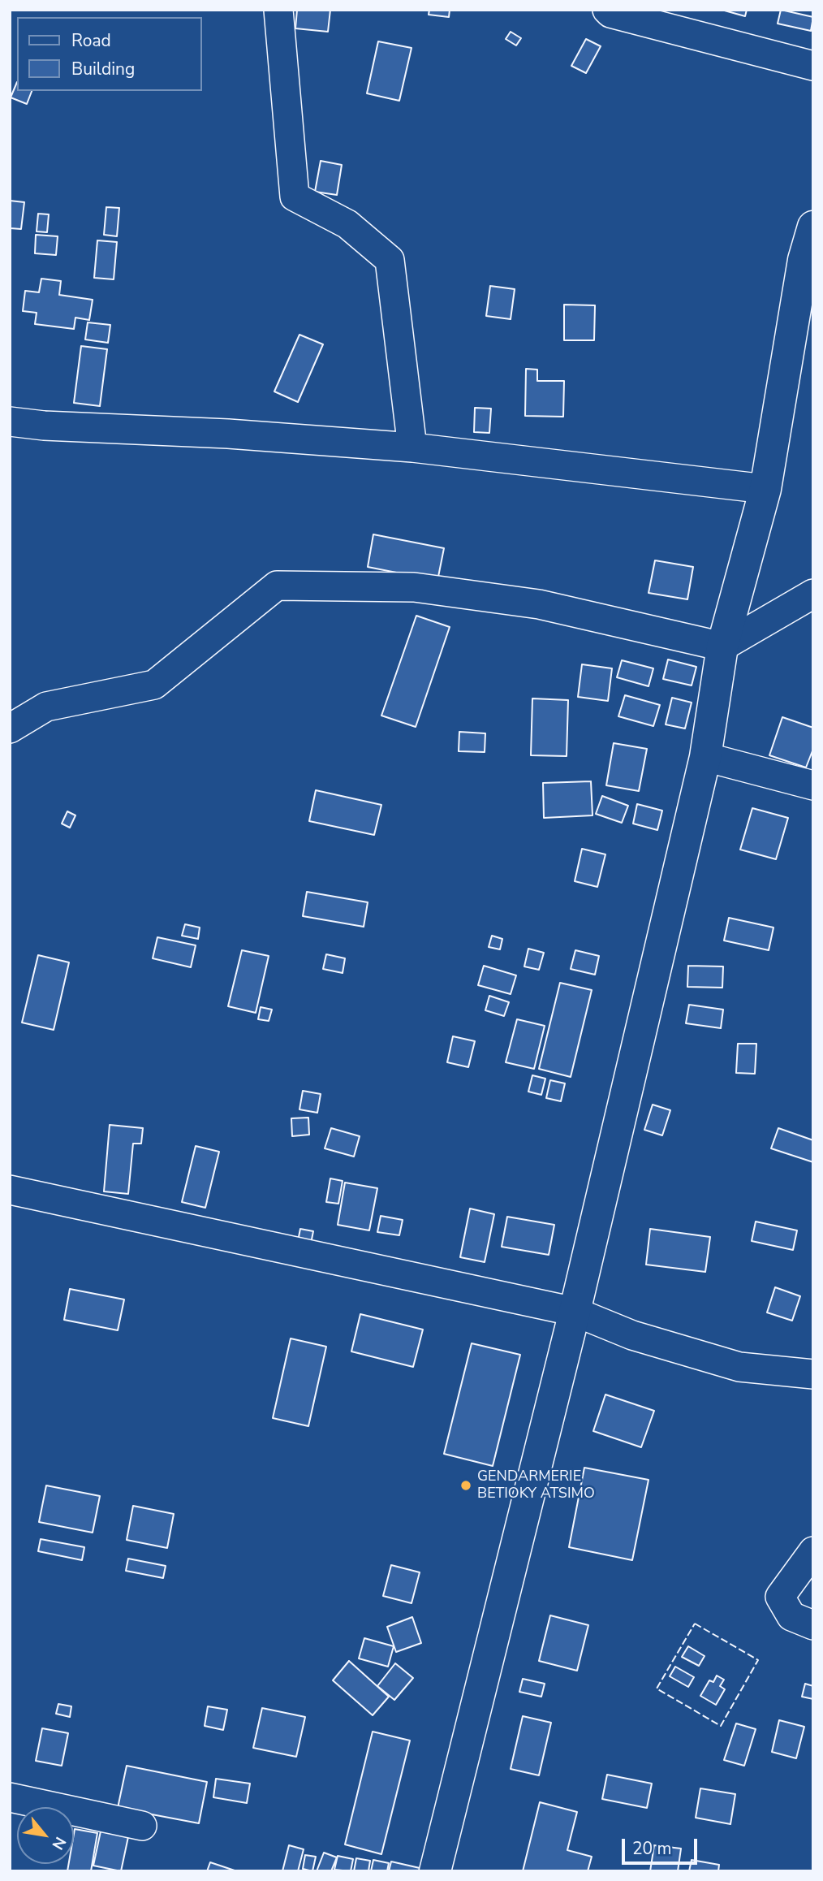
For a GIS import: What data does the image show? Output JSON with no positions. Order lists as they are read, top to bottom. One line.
{"places":["GENDARMERIE BETIOKY ATSIMO"],"legend":["Road","Building"],"scale_bar":"20 m","north":"bottom right"}
